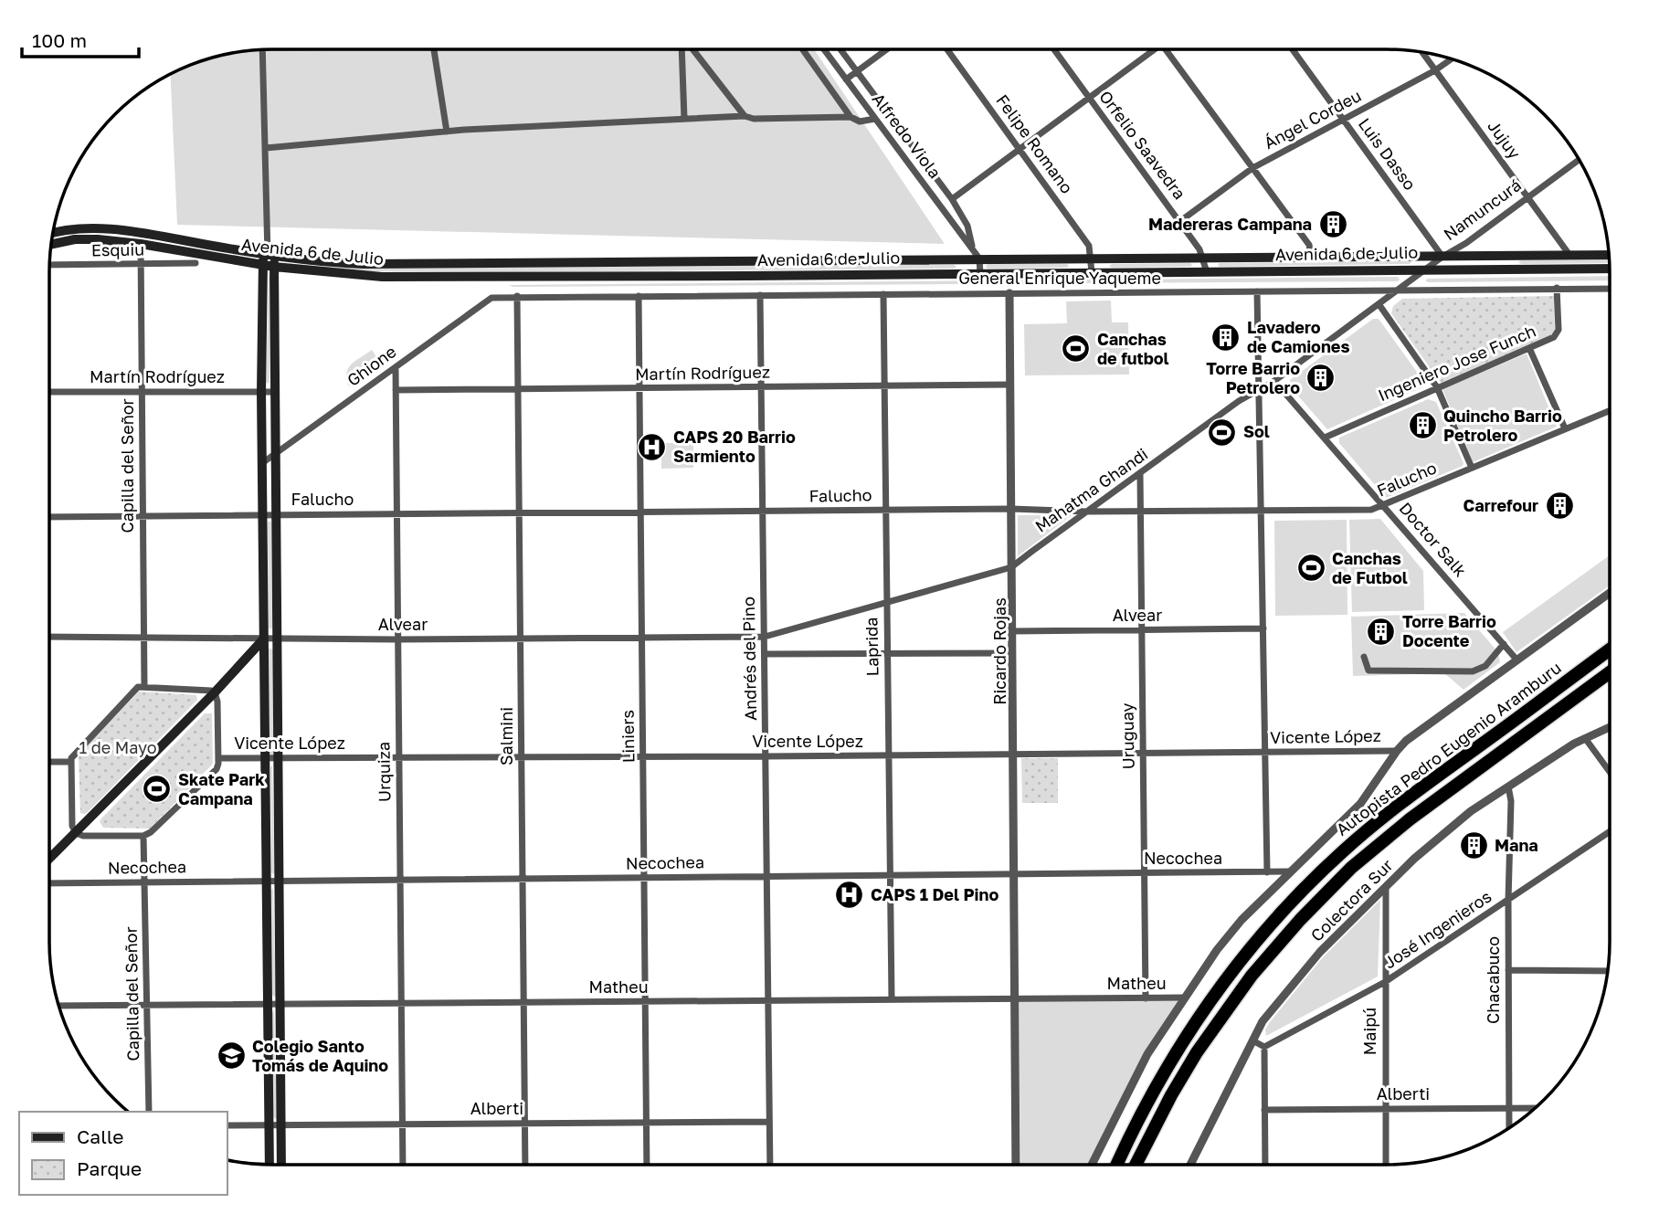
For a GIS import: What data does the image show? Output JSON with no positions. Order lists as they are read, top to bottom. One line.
{"streets":{"highway":["Autopista Pedro Eugenio Aramburu"],"main road":["Avenida 6 de Julio"],"street":["Ángel Cordeu","Alfredo Viola","Jujuy","Felipe Romano","Orfelio Saavedra","Luis Dasso","Namuncurá","Esquiu","General Enrique Yaqueme","Ingeniero Jose Funch","Ghione","Martín Rodríguez","Capilla del Señor","Falucho","Mahatma Ghandi","Doctor Salk","Alvear","Laprida","Ricardo Rojas","Andrés del Pino","Salmini","Liniers","Uruguay","Vicente López","Urquiza","Necochea","Colectora Sur","José Ingenieros","Chacabuco","Matheu","Maipú","Alberti"]},"crossings":[["Ángel Cordeu","Jujuy"],["Ángel Cordeu","Orfelio Saavedra"],["Ángel Cordeu","Luis Dasso"],["Alfredo Viola","Avenida 6 de Julio"],["Jujuy","Namuncurá"],["Jujuy","Avenida 6 de Julio"],["Felipe Romano","Avenida 6 de Julio"],["Orfelio Saavedra","Avenida 6 de Julio"],["Luis Dasso","Namuncurá"],["Luis Dasso","Avenida 6 de Julio"],["Namuncurá","Avenida 6 de Julio"],["Namuncurá","General Enrique Yaqueme"],["Namuncurá","Mahatma Ghandi"],["Esquiu","Capilla del Señor"],["Avenida 6 de Julio","Capilla del Señor"],["General Enrique Yaqueme","Ingeniero Jose Funch"],["General Enrique Yaqueme","Ghione"],["General Enrique Yaqueme","Mahatma Ghandi"],["General Enrique Yaqueme","Laprida"],["General Enrique Yaqueme","Ricardo Rojas"],["General Enrique Yaqueme","Andrés del Pino"],["General Enrique Yaqueme","Salmini"],["General Enrique Yaqueme","Liniers"],["Ingeniero Jose Funch","Doctor Salk"],["Ghione","Urquiza"],["Martín Rodríguez","Capilla del Señor"],["Martín Rodríguez","Laprida"],["Martín Rodríguez","Ricardo Rojas"],["Martín Rodríguez","Andrés del Pino"],["Martín Rodríguez","Salmini"],["Martín Rodríguez","Liniers"],["Martín Rodríguez","Urquiza"],["Capilla del Señor","Falucho"],["Capilla del Señor","Alvear"],["Capilla del Señor","Necochea"],["Capilla del Señor","Matheu"],["Falucho","Mahatma Ghandi"],["Falucho","Doctor Salk"],["Falucho","Laprida"],["Falucho","Ricardo Rojas"],["Falucho","Andrés del Pino"],["Falucho","Salmini"],["Falucho","Liniers"],["Falucho","Uruguay"],["Falucho","Urquiza"],["Mahatma Ghandi","Doctor Salk"],["Mahatma Ghandi","Alvear"],["Mahatma Ghandi","Laprida"],["Mahatma Ghandi","Ricardo Rojas"],["Mahatma Ghandi","Andrés del Pino"],["Mahatma Ghandi","Uruguay"],["Alvear","Ricardo Rojas"],["Alvear","Andrés del Pino"],["Alvear","Salmini"],["Alvear","Liniers"],["Alvear","Uruguay"],["Alvear","Urquiza"],["Laprida","Vicente López"],["Laprida","Necochea"],["Laprida","Matheu"],["Ricardo Rojas","Vicente López"],["Ricardo Rojas","Necochea"],["Ricardo Rojas","Matheu"],["Andrés del Pino","Vicente López"],["Andrés del Pino","Necochea"],["Andrés del Pino","Matheu"],["Andrés del Pino","Alberti"],["Salmini","Vicente López"],["Salmini","Necochea"],["Salmini","Matheu"],["Salmini","Alberti"],["Liniers","Vicente López"],["Liniers","Necochea"],["Liniers","Matheu"],["Liniers","Alberti"],["Uruguay","Vicente López"],["Uruguay","Necochea"],["Uruguay","Matheu"],["Vicente López","Urquiza"],["Urquiza","Necochea"],["Urquiza","Matheu"],["Urquiza","Alberti"],["Colectora Sur","Chacabuco"],["Colectora Sur","Maipú"],["José Ingenieros","Chacabuco"],["José Ingenieros","Maipú"],["Chacabuco","Alberti"],["Maipú","Alberti"]],"parks":["1 de Mayo"],"places":{"building":["Madereras Campana","Lavadero de Camiones","Torre Barrio Petrolero","Quincho Barrio Petrolero","Carrefour","Torre Barrio Docente","Mana"],"sports":["Canchas de futbol","Sol","Canchas de Futbol","Skate Park Campana"],"hospital":["CAPS 20 Barrio Sarmiento","CAPS 1 Del Pino"],"school or university":["Colegio Santo Tomás de Aquino"]},"legend":["Calle","Parque"],"scale_bar":"100 m"}
